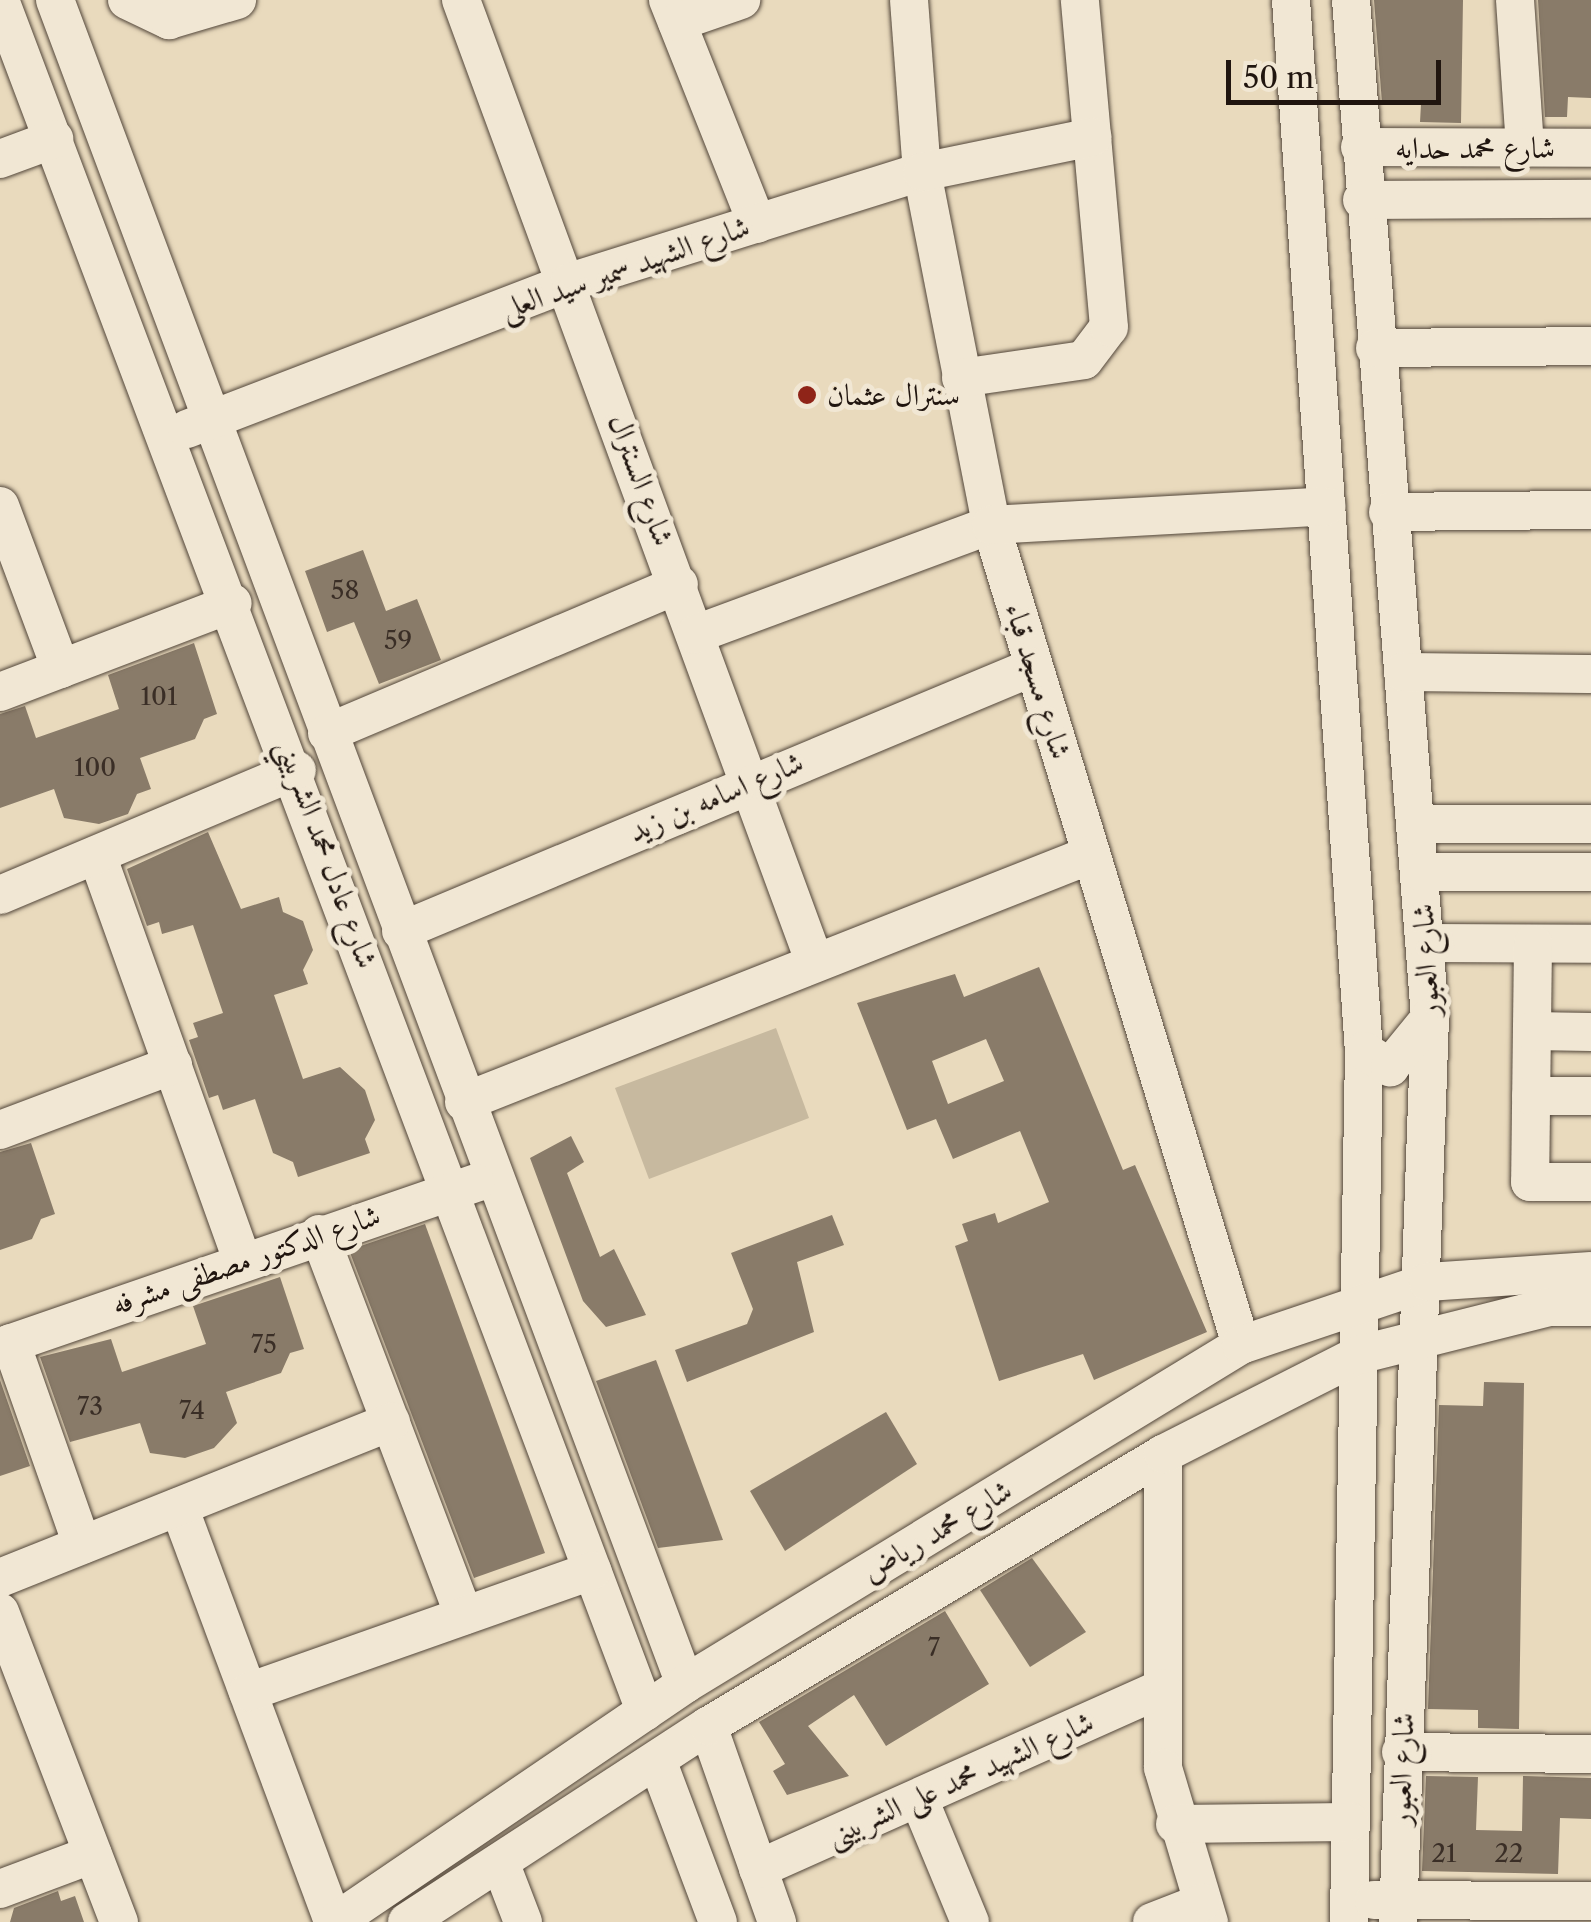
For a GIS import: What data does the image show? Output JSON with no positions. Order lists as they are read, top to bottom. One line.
{"streets":{"street":["شارع محمد حدايه","شارع الشهيد سمير سيد العلى","شارع السنترال","شارع مسجد قباء","شارع اسامه بن زيد","شارع عادل محمد الشربيني","شارع العبور","شارع الدكتور مصطفى مشرفه","شارع محمد رياض","شارع الشهيد محمد على الشربينى"]},"crossings":[["شارع محمد حدايه","شارع العبور"],["شارع الشهيد سمير سيد العلى","شارع السنترال"],["شارع الشهيد سمير سيد العلى","شارع مسجد قباء"],["شارع الشهيد سمير سيد العلى","شارع عادل محمد الشربيني"],["شارع السنترال","شارع اسامه بن زيد"],["شارع مسجد قباء","شارع اسامه بن زيد"],["شارع مسجد قباء","شارع محمد رياض"],["شارع اسامه بن زيد","شارع عادل محمد الشربيني"],["شارع عادل محمد الشربيني","شارع الدكتور مصطفى مشرفه"],["شارع عادل محمد الشربيني","شارع محمد رياض"],["شارع العبور","شارع محمد رياض"]],"places":["سنترال عثمان"],"house_numbers":["58","59","101","100","75","73","74","7","21","22"],"scale_bar":"50 m"}
